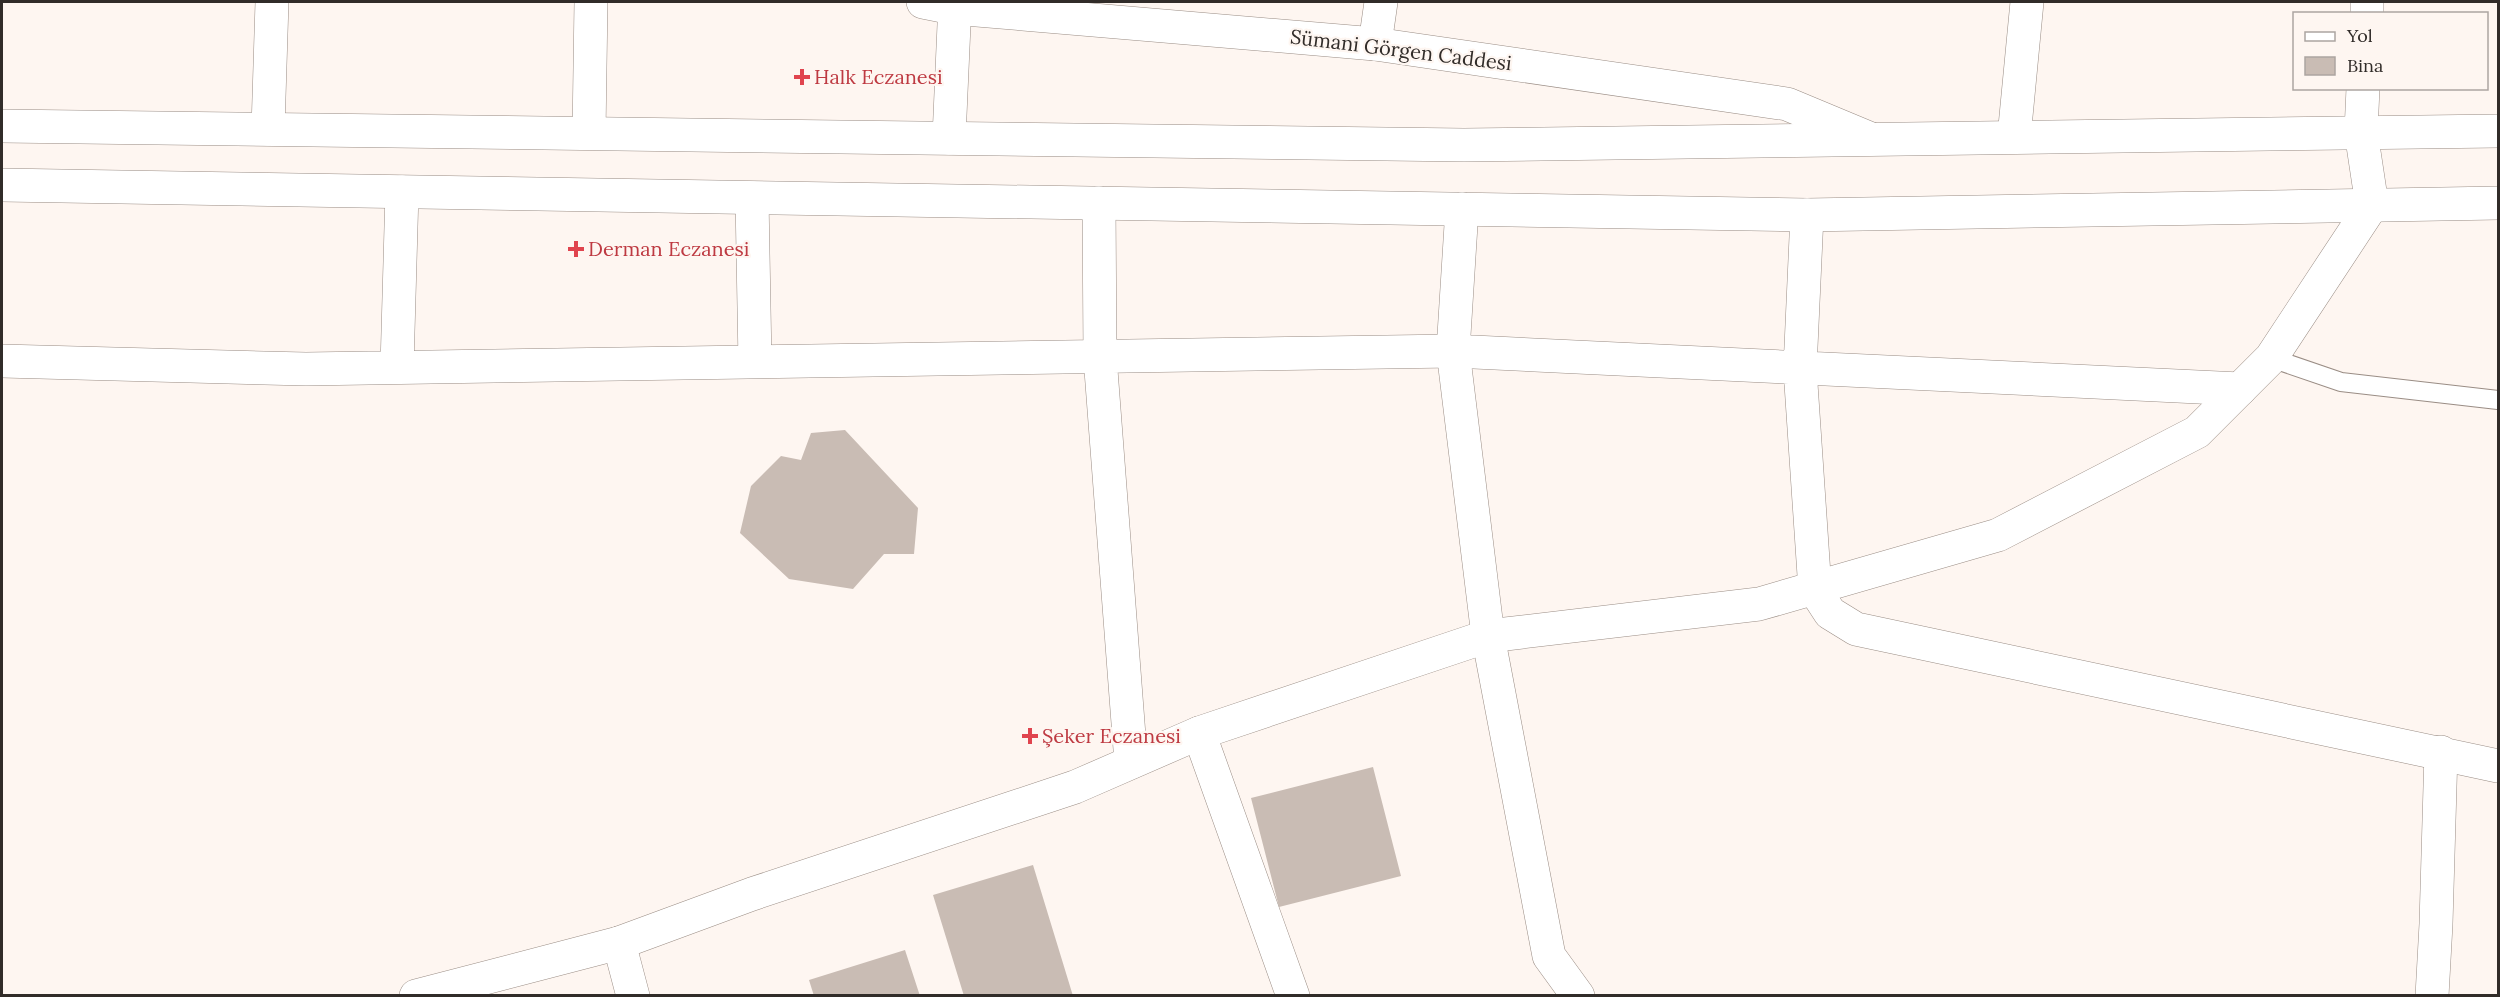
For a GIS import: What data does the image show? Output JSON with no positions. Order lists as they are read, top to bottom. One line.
{"streets":{"street":["Sümani Görgen Caddesi"]},"places":{"health":["Halk Eczanesi","Derman Eczanesi","Şeker Eczanesi"]},"legend":["Yol","Bina"]}
